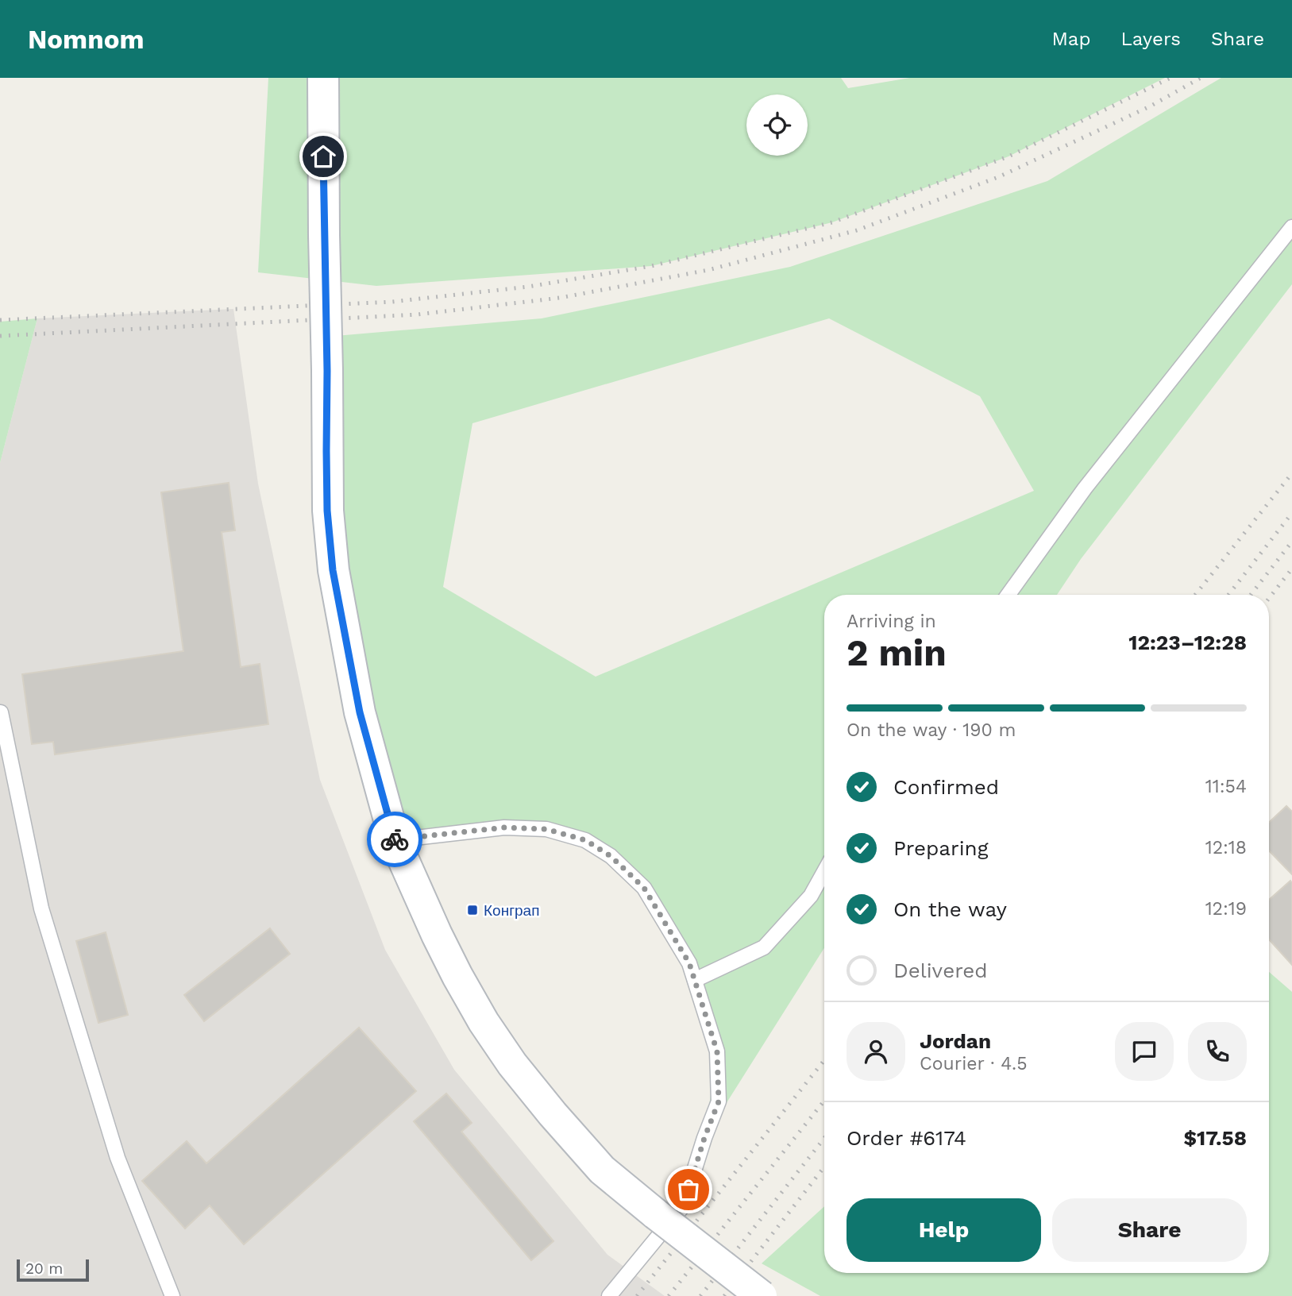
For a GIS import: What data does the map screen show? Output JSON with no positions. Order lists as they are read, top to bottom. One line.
{"places":{"transit":["Конграп"]},"scale_bar":"20 m","page":{"header":"Nomnom","nav":["Map","Layers","Share"],"heading":["2 min","Arriving in","12:23–12:28"],"panel":["Jordan","Courier · 4.5","Order #6174","$17.58"],"bar":"On the way · 190 m","list":[["Confirmed","11:54"],["Preparing","12:18"],["On the way","12:19"],"Delivered"],"buttons":["Help","Share"],"scale":"20 m"}}
